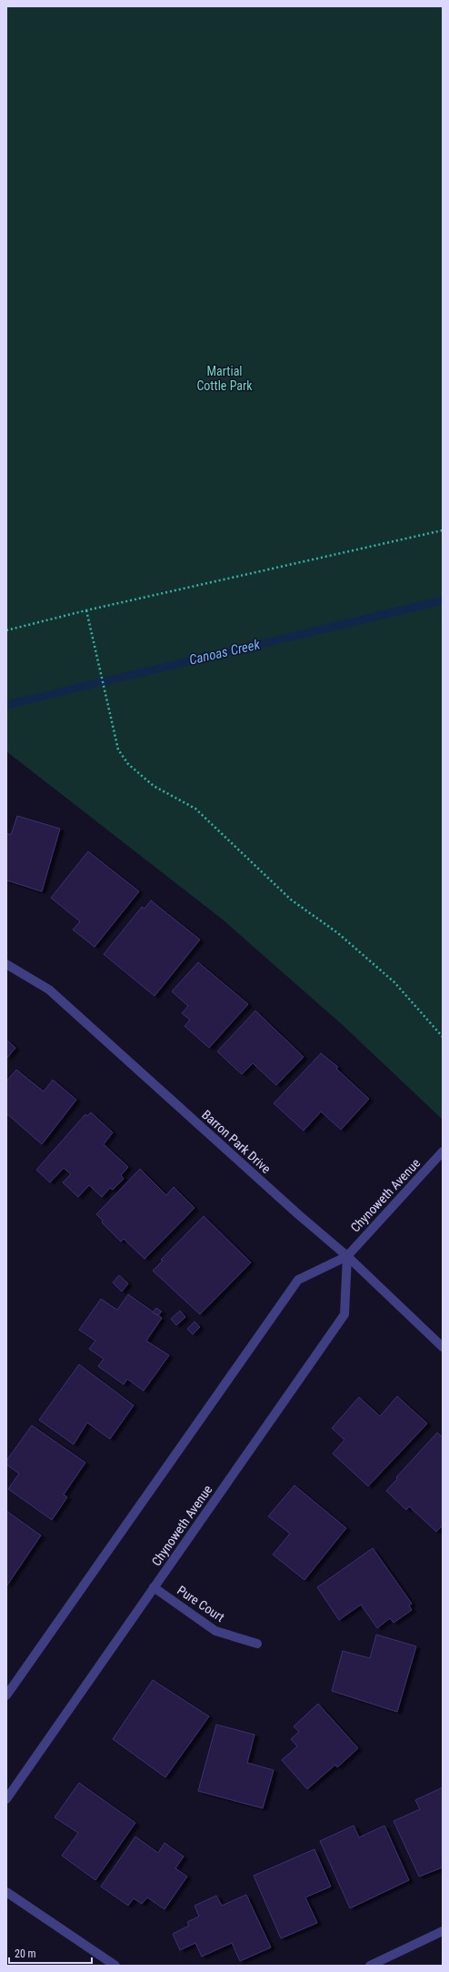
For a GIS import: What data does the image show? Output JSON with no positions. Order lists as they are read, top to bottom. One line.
{"streets":{"street":["Barron Park Drive","Chynoweth Avenue","Pure Court"]},"crossings":[["Barron Park Drive","Chynoweth Avenue"],["Chynoweth Avenue","Pure Court"]],"water":["Canoas Creek"],"parks":["Martial Cottle Park"],"scale_bar":"20 m"}
